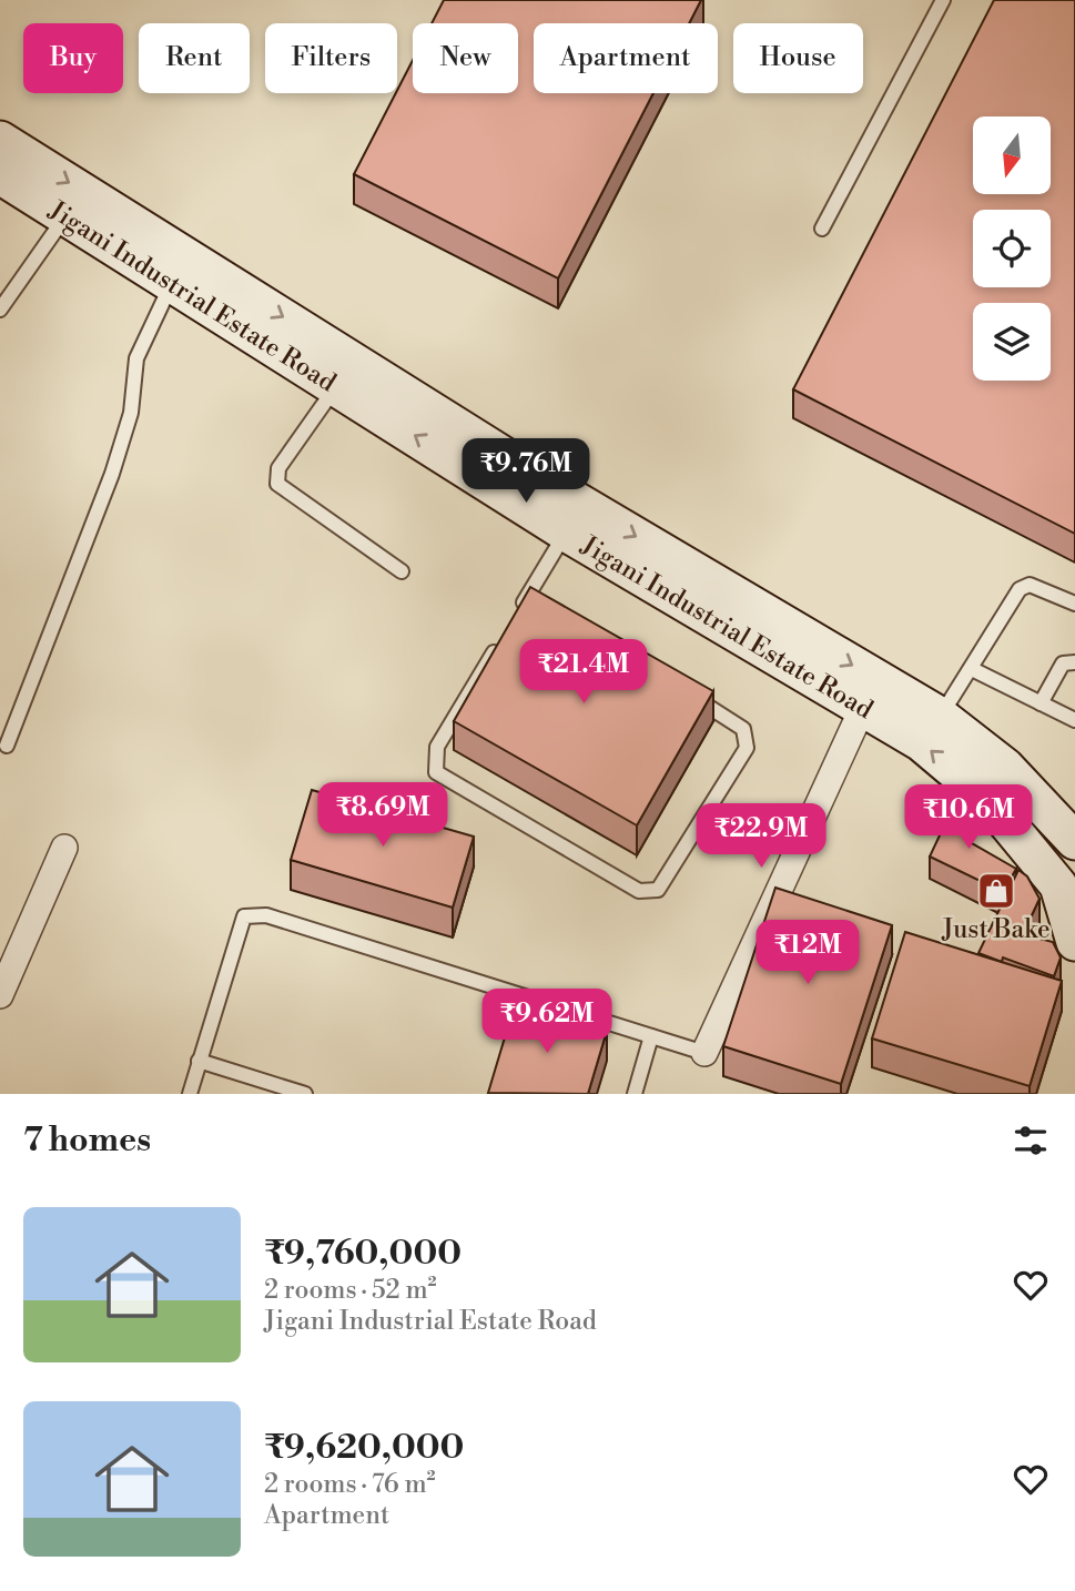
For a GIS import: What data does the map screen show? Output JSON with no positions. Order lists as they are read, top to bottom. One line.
{"streets":{"main road":["Jigani Industrial Estate Road"]},"places":{"shop":["Just Bake"]},"north":"bottom","page":{"chip":["Buy","Rent","Filters","New","Apartment","House"],"price":["₹9.76M","₹21.4M","₹8.69M","₹10.6M","₹22.9M","₹12M","₹9.62M"],"heading":"7 homes","list":[{"name":"₹9,760,000","note":"2 rooms · 52 m² · Jigani Industrial Estate Road"},{"name":"₹9,620,000","note":"2 rooms · 76 m² · Apartment"}]}}
